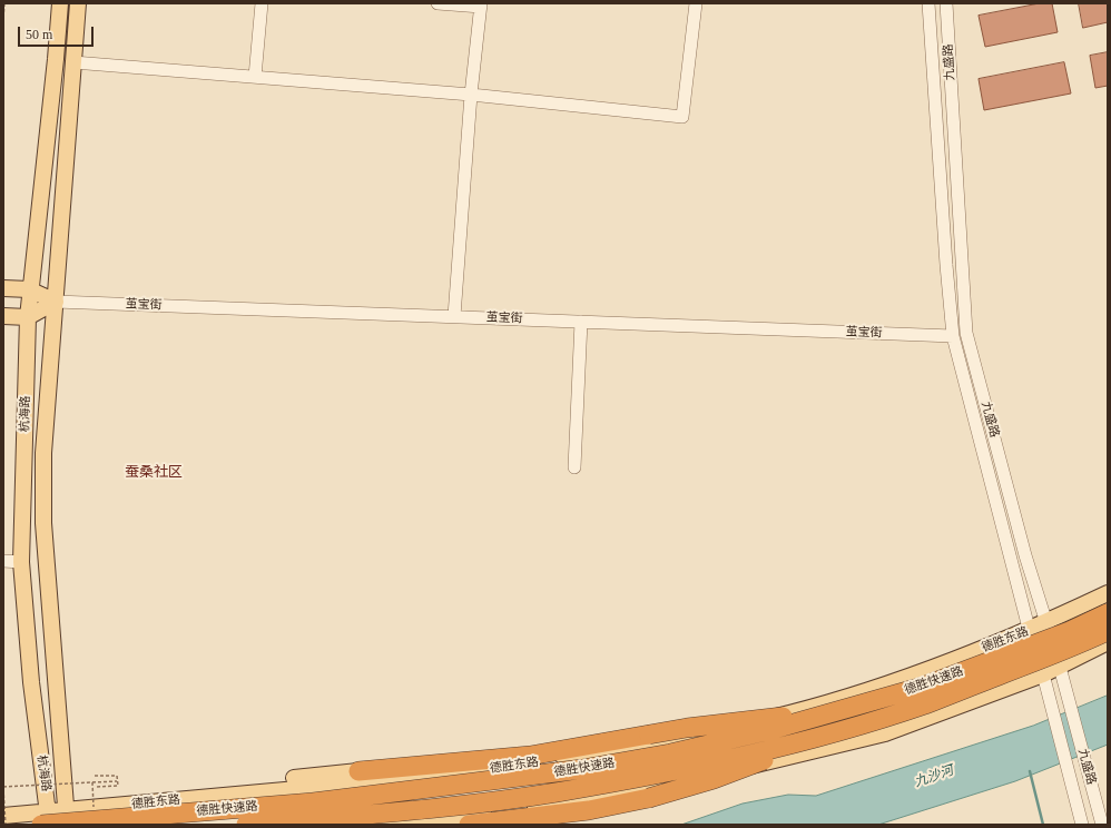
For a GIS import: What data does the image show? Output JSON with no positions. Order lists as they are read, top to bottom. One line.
{"streets":{"highway":["德胜快速路"],"main road":["杭海路","德胜东路"],"street":["九盛路","茧宝街"]},"crossings":[["九盛路","茧宝街"],["九盛路","德胜东路"],["茧宝街","杭海路"],["杭海路","德胜东路"],["杭海路","德胜快速路"]],"districts":["蚕桑社区"],"water":["九沙河"],"scale_bar":"50 m"}
